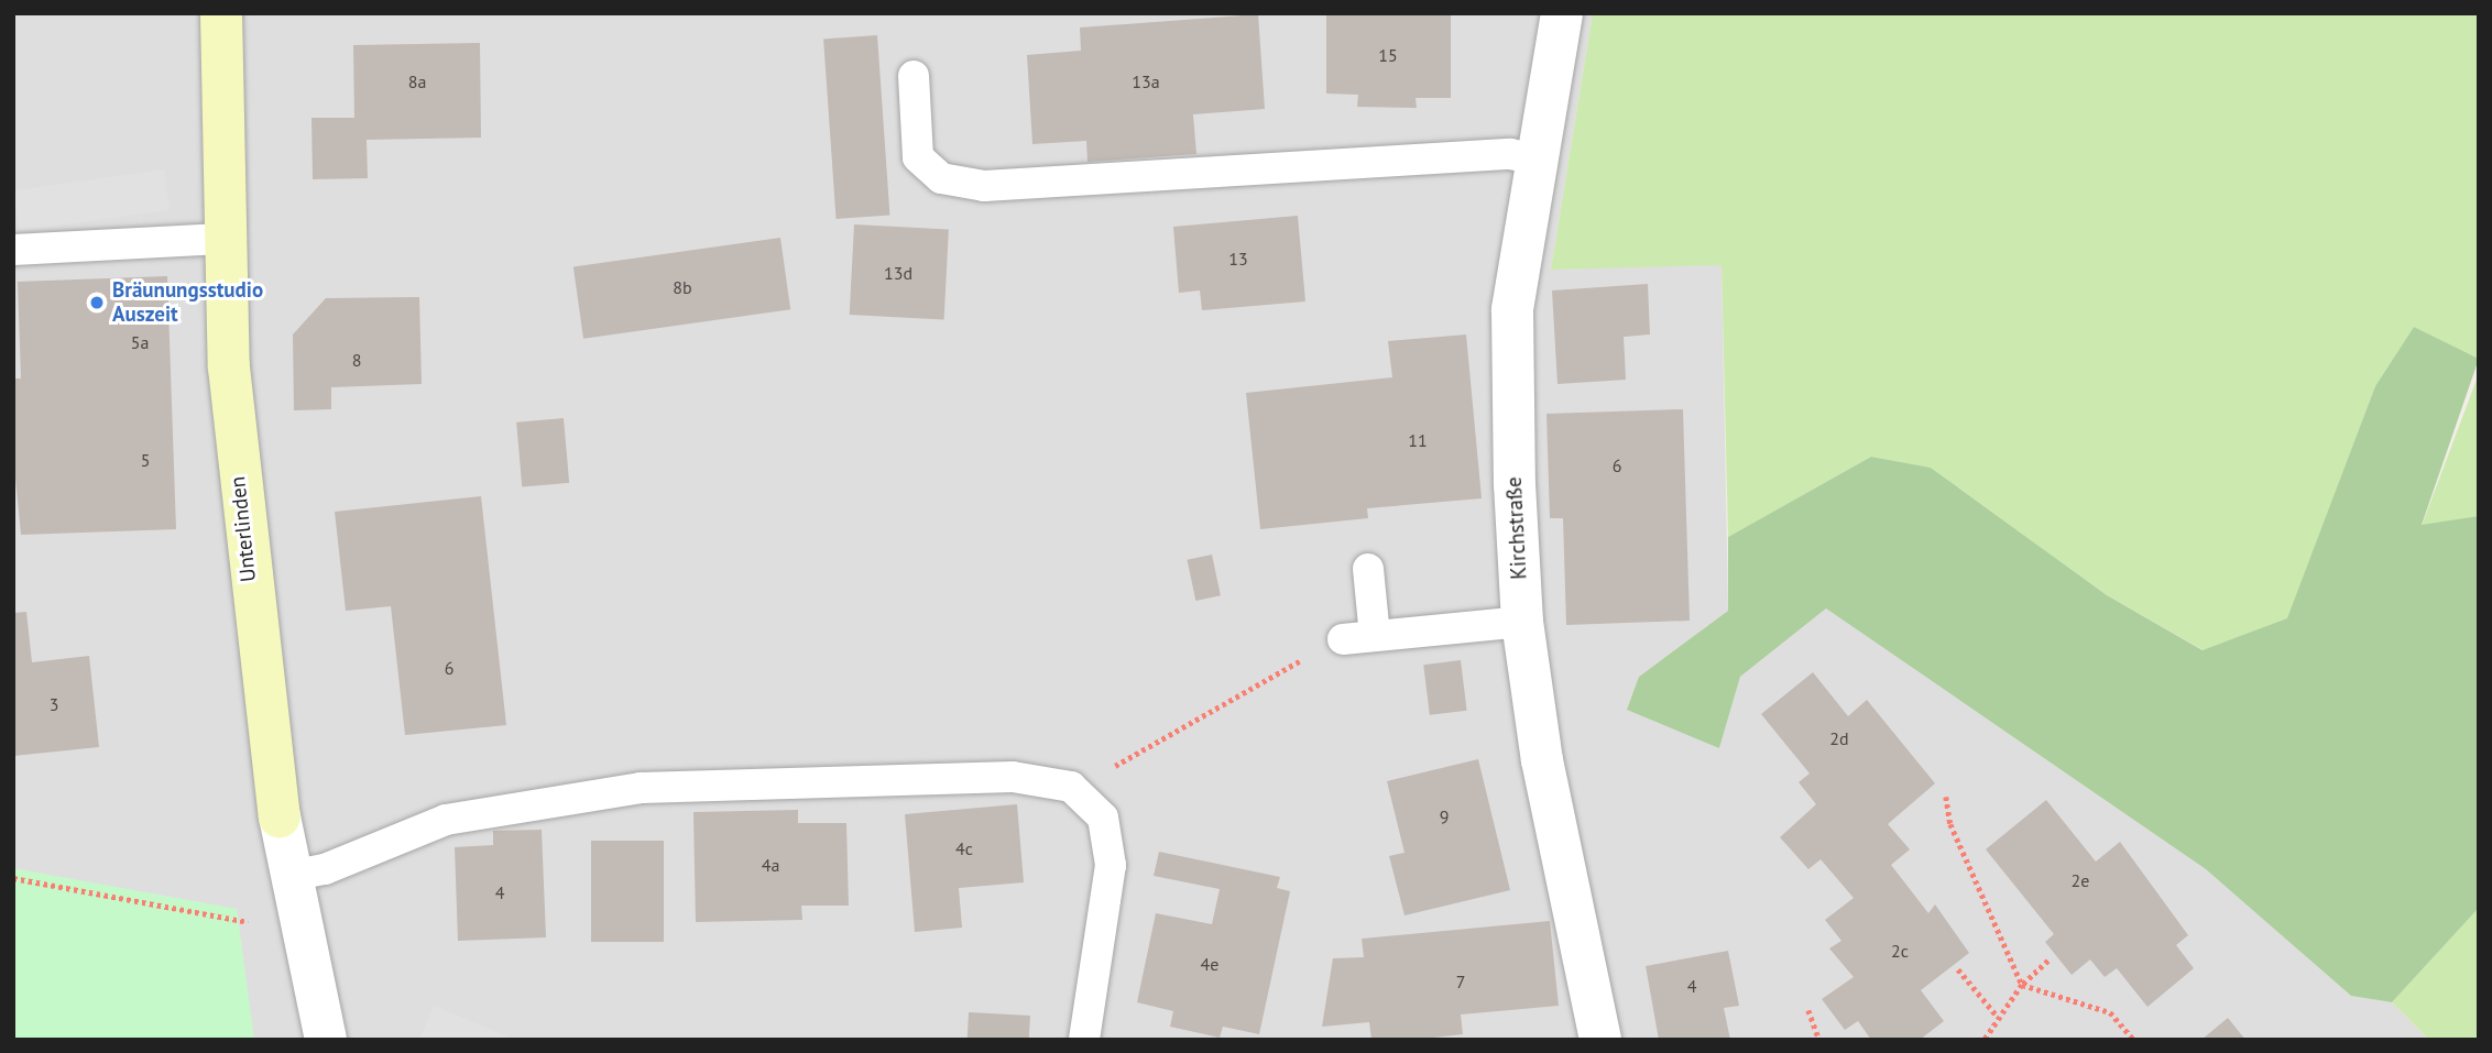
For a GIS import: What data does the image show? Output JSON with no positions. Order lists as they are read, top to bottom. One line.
{"streets":{"main road":["Unterlinden"],"street":["Kirchstraße"]},"places":["Bräunungsstudio Auszeit"],"house_numbers":["15","8a","13a","13","13d","8b","5a","8","11","5","6","6","3","2d","9","4c","4a","2e","4","2c","4e","7","4"]}
